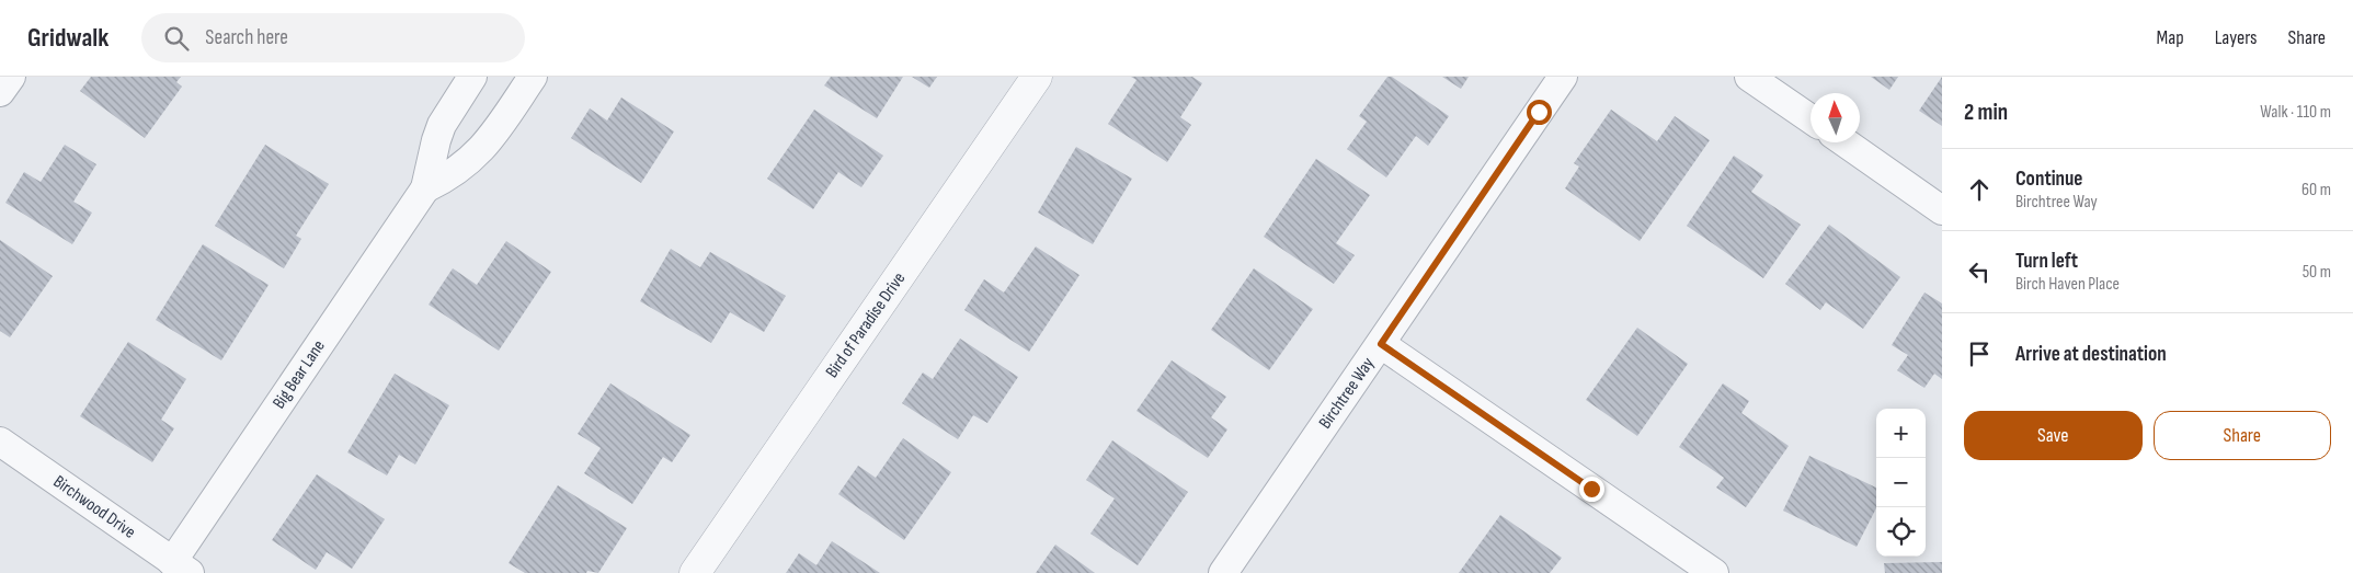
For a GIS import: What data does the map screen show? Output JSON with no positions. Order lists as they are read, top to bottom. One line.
{"streets":{"street":["Bird of Paradise Drive","Big Bear Lane","Birchtree Way","Birchwood Drive"]},"crossings":[["Big Bear Lane","Birchwood Drive"]],"north":"top","page":{"header":"Gridwalk","search":"Search here","nav":["Map","Layers","Share"],"heading":["2 min","Walk · 110 m"],"list":[["Continue","Birchtree Way","60 m"],["Turn left","Birch Haven Place","50 m"],"Arrive at destination"],"buttons":["Save","Share"],"map_buttons":["+","−"]}}
